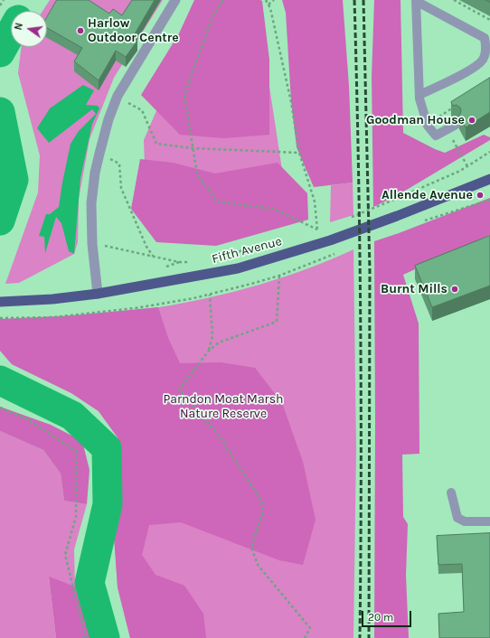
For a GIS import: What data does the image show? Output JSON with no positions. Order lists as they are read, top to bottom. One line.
{"streets":{"highway":["Fifth Avenue"]},"parks":["Parndon Moat Marsh Nature Reserve"],"places":["Harlow Outdoor Centre","Goodman House","Allende Avenue","Burnt Mills"],"scale_bar":"20 m","north":"left"}
